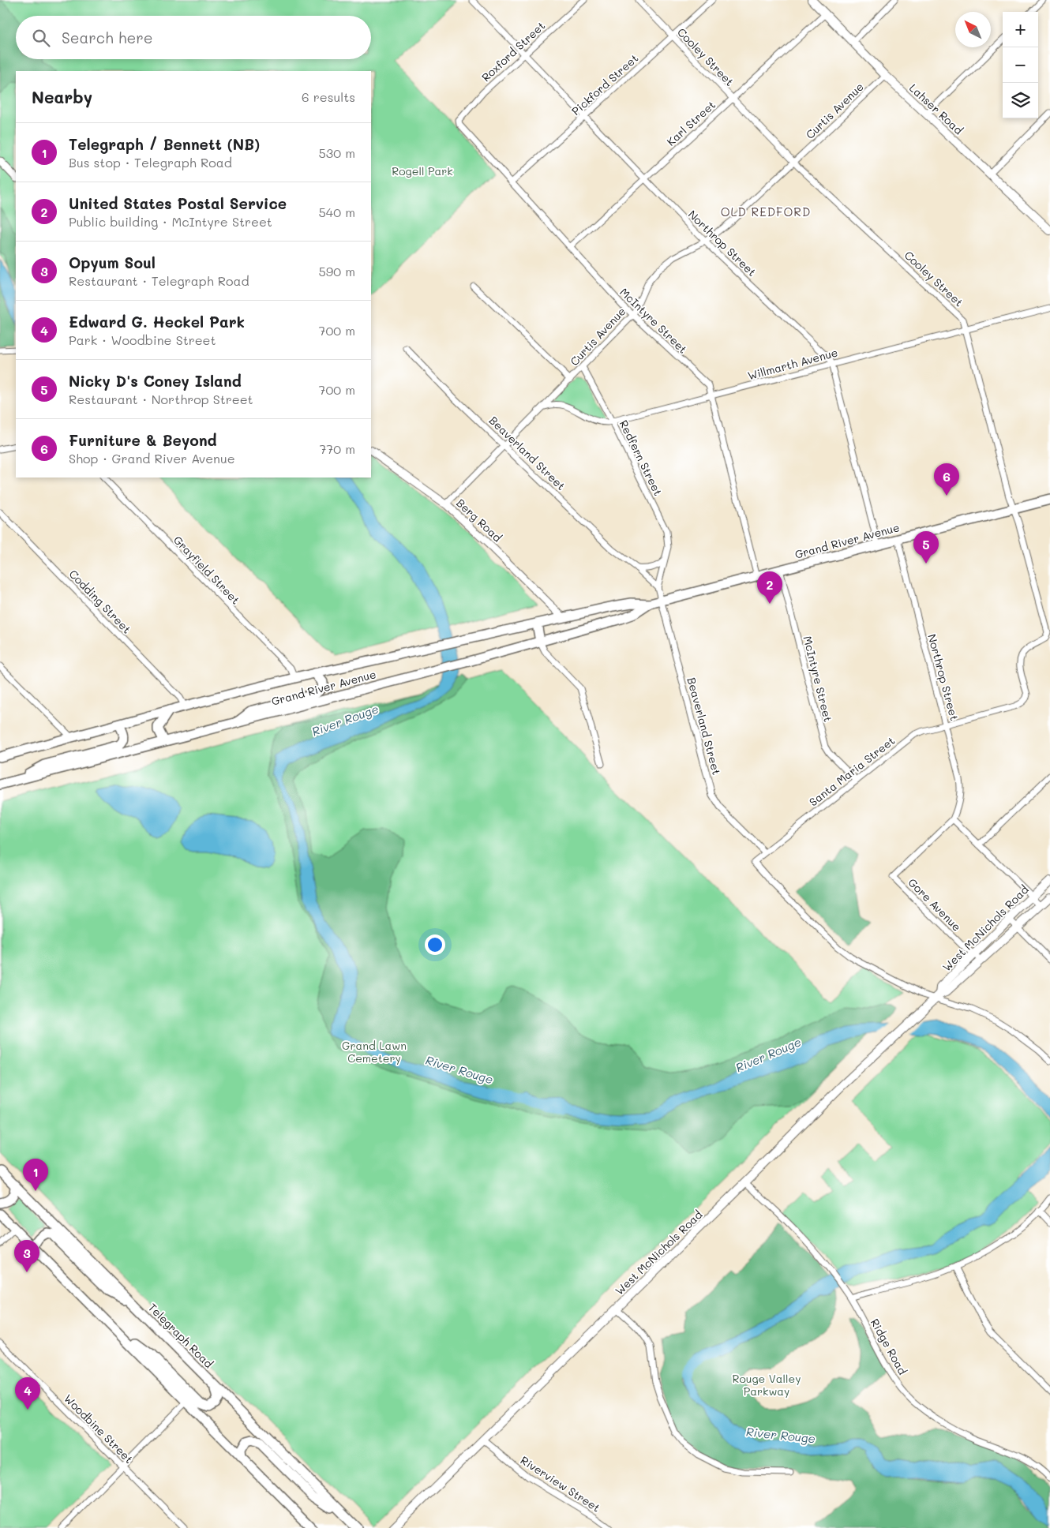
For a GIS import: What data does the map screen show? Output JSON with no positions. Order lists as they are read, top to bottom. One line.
{"streets":{"main road":["Lahser Road","Grand River Avenue","West McNichols Road","Telegraph Road"],"street":["Roxford Street","Cooley Street","Pickford Street","Curtis Avenue","Karl Street","Northrop Street","McIntyre Street","Willmarth Avenue","Beaverland Street","Redfern Street","Berg Road","Grayfield Street","Codding Street","Santa Maria Street","Gore Avenue","Ridge Road","Woodbine Street","Riverview Street"]},"crossings":[["Roxford Street","Northrop Street"],["Roxford Street","McIntyre Street"],["Cooley Street","Pickford Street"],["Cooley Street","Curtis Avenue"],["Cooley Street","Karl Street"],["Cooley Street","Willmarth Avenue"],["Cooley Street","Grand River Avenue"],["Cooley Street","Santa Maria Street"],["Pickford Street","Northrop Street"],["Pickford Street","McIntyre Street"],["Lahser Road","Curtis Avenue"],["Lahser Road","Karl Street"],["Curtis Avenue","Northrop Street"],["Curtis Avenue","McIntyre Street"],["Curtis Avenue","Willmarth Avenue"],["Curtis Avenue","Beaverland Street"],["Curtis Avenue","Redfern Street"],["Curtis Avenue","Berg Road"],["Karl Street","Northrop Street"],["Karl Street","McIntyre Street"],["Northrop Street","Willmarth Avenue"],["Northrop Street","Grand River Avenue"],["Northrop Street","Santa Maria Street"],["Northrop Street","Gore Avenue"],["McIntyre Street","Willmarth Avenue"],["McIntyre Street","Grand River Avenue"],["McIntyre Street","Santa Maria Street"],["Willmarth Avenue","Redfern Street"],["Beaverland Street","Redfern Street"],["Beaverland Street","Grand River Avenue"],["Beaverland Street","Santa Maria Street"],["Berg Road","Grand River Avenue"],["Grand River Avenue","Grayfield Street"],["Grand River Avenue","Codding Street"],["Santa Maria Street","West McNichols Road"],["Gore Avenue","West McNichols Road"],["West McNichols Road","Ridge Road"],["West McNichols Road","Riverview Street"]],"districts":["OLD REDFORD"],"water":["River Rouge"],"parks":["Rogell Park","Grand Lawn Cemetery","Rouge Valley Parkway"],"north":"top left","page":{"map_buttons":["+","−"],"search":"Search here","heading":["Nearby","6 results"],"list":[{"mark":"1","name":"Telegraph / Bennett (NB)","note":"Bus stop · Telegraph Road","value":"530 m"},{"mark":"2","name":"United States Postal Service","note":"Public building · McIntyre Street","value":"540 m"},{"mark":"3","name":"Opyum Soul","note":"Restaurant · Telegraph Road","value":"590 m"},{"mark":"4","name":"Edward G. Heckel Park","note":"Park · Woodbine Street","value":"700 m"},{"mark":"5","name":"Nicky D's Coney Island","note":"Restaurant · Northrop Street","value":"700 m"},{"mark":"6","name":"Furniture & Beyond","note":"Shop · Grand River Avenue","value":"770 m"}],"pins":["6","5","2","1","3","4"]}}
